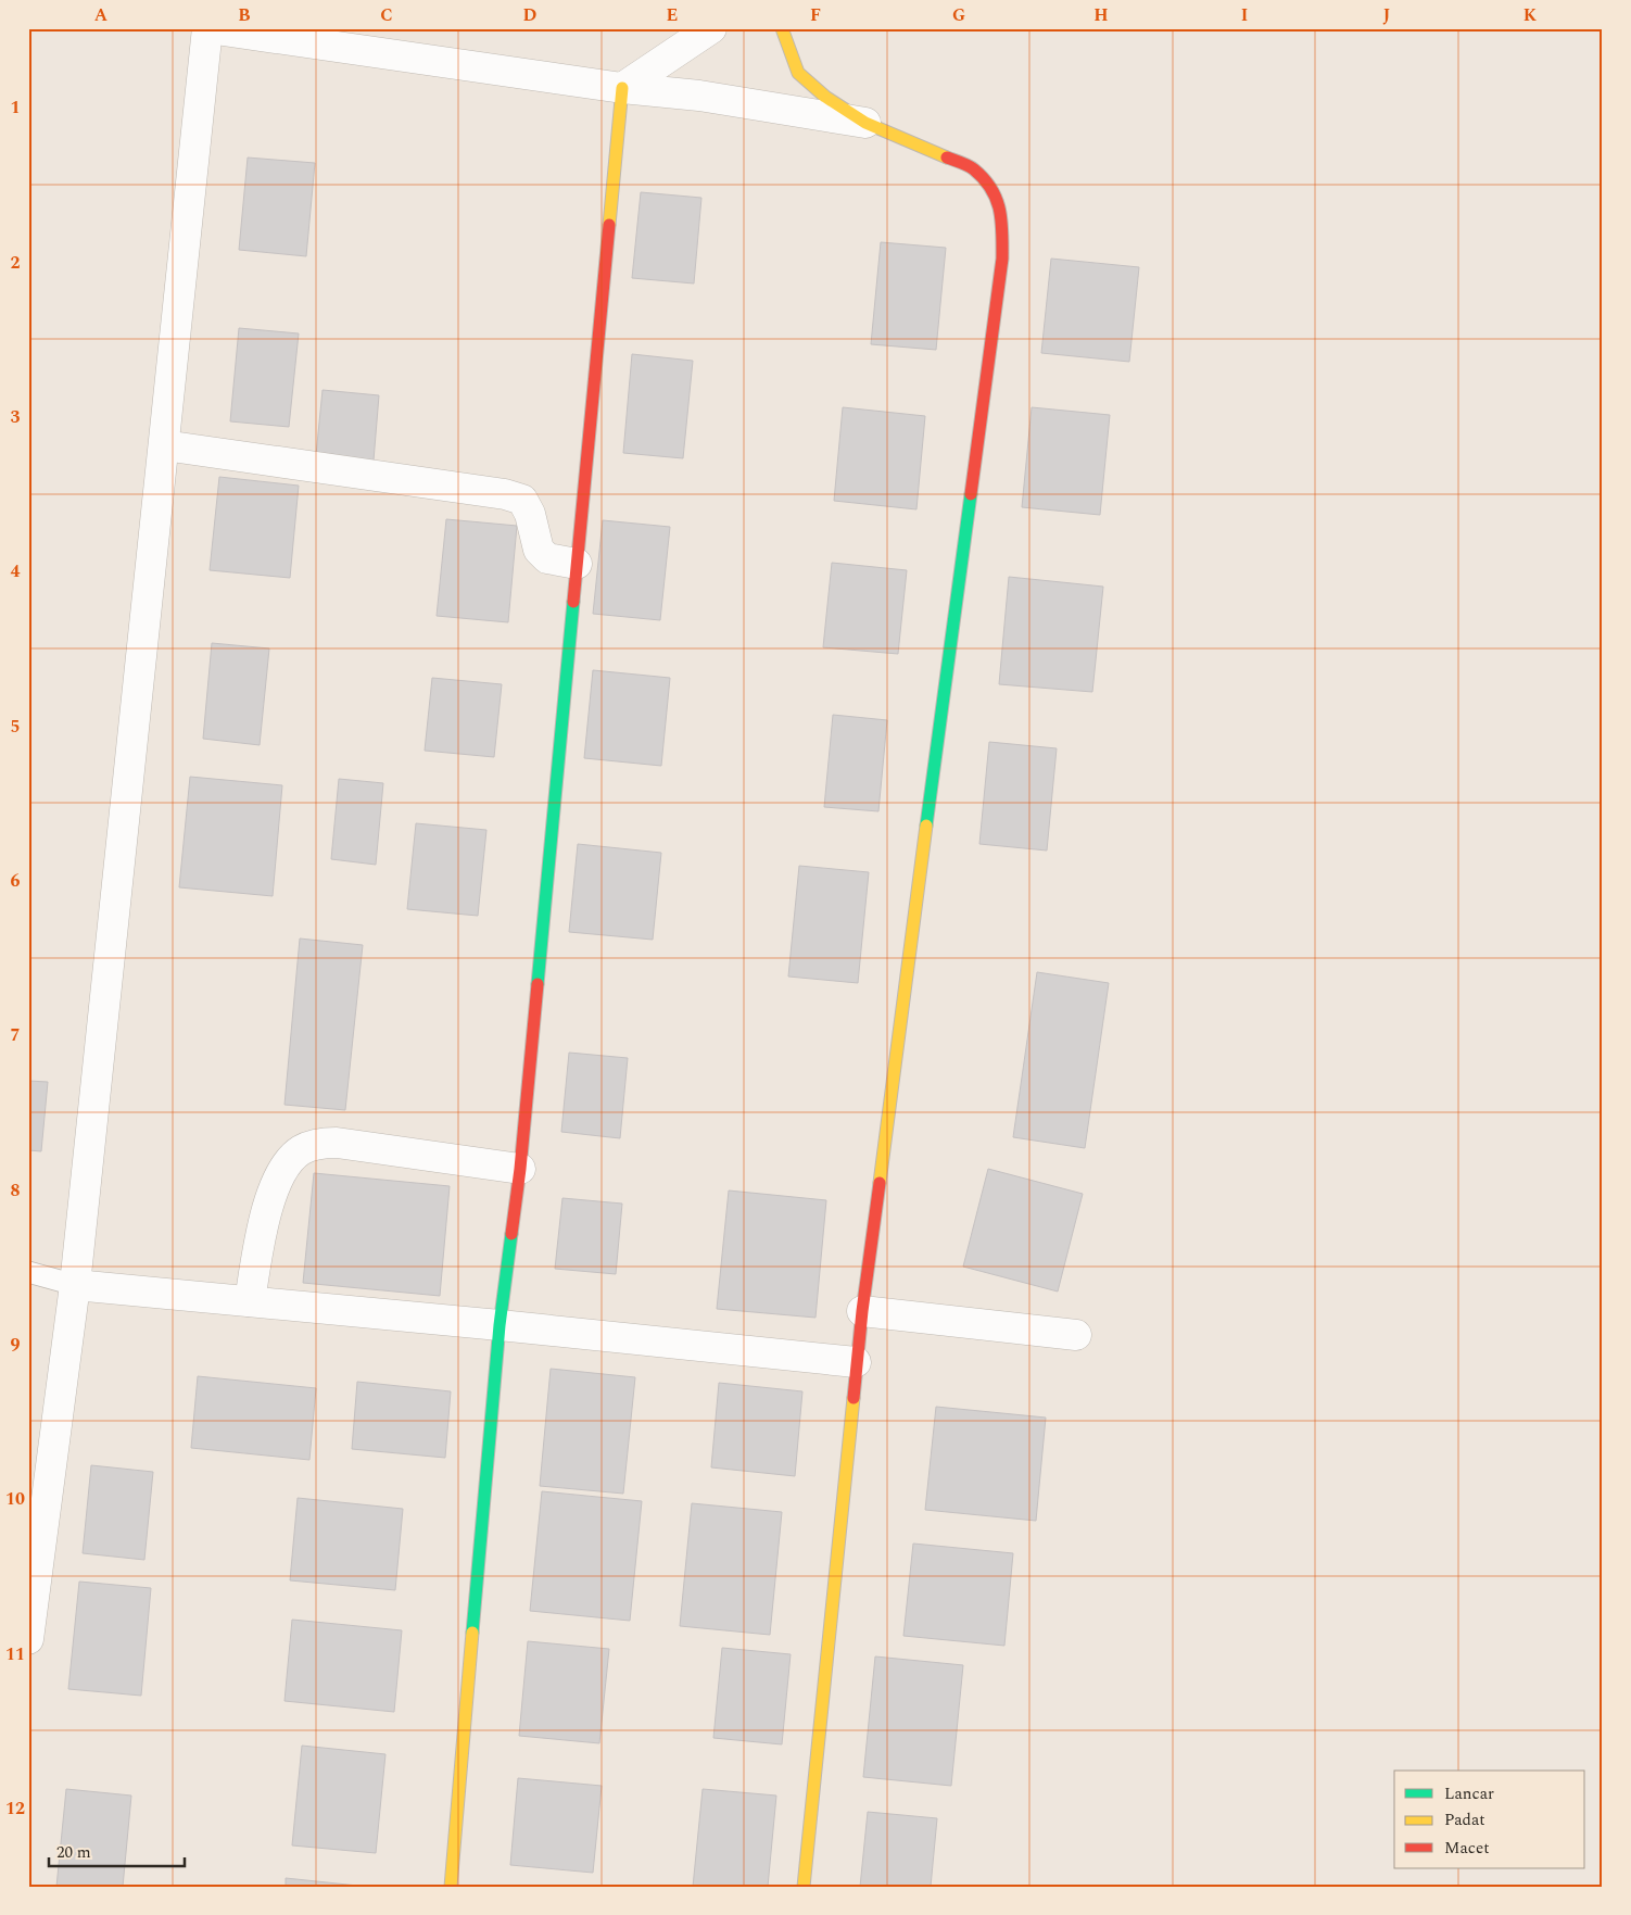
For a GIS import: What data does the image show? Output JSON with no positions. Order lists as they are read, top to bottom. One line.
{"legend":["Lancar","Padat","Macet"],"scale_bar":"20 m","grid":{"columns":["A","B","C","D","E","F","G","H","I","J","K"],"rows":["1","2","3","4","5","6","7","8","9","10","11","12"]}}
